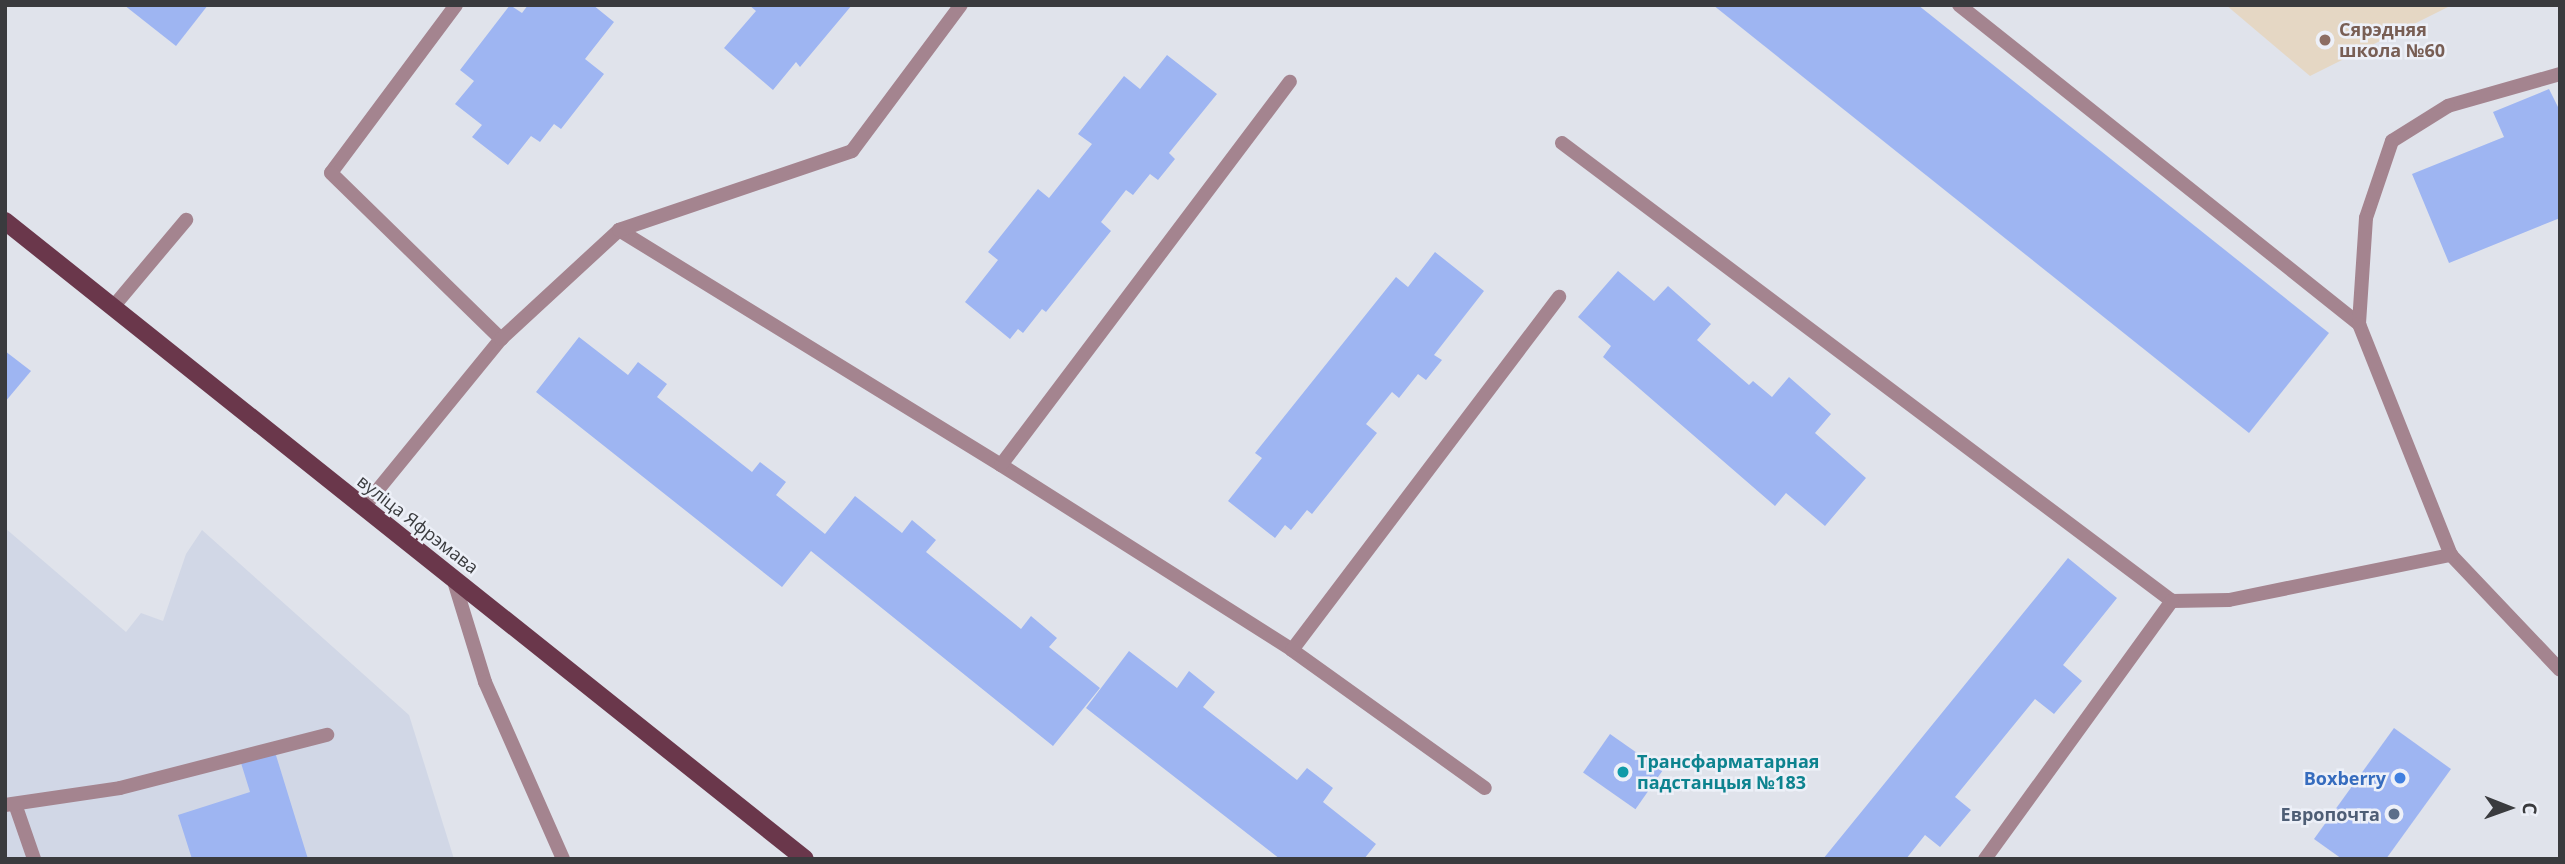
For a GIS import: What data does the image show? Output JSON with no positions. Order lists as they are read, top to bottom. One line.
{"streets":{"main road":["вуліца Яфрэмава"]},"places":["Сярэдняя школа №60","Трансфарматарная падстанцыя №183","Boxberry","Европочта"],"north":"right"}
